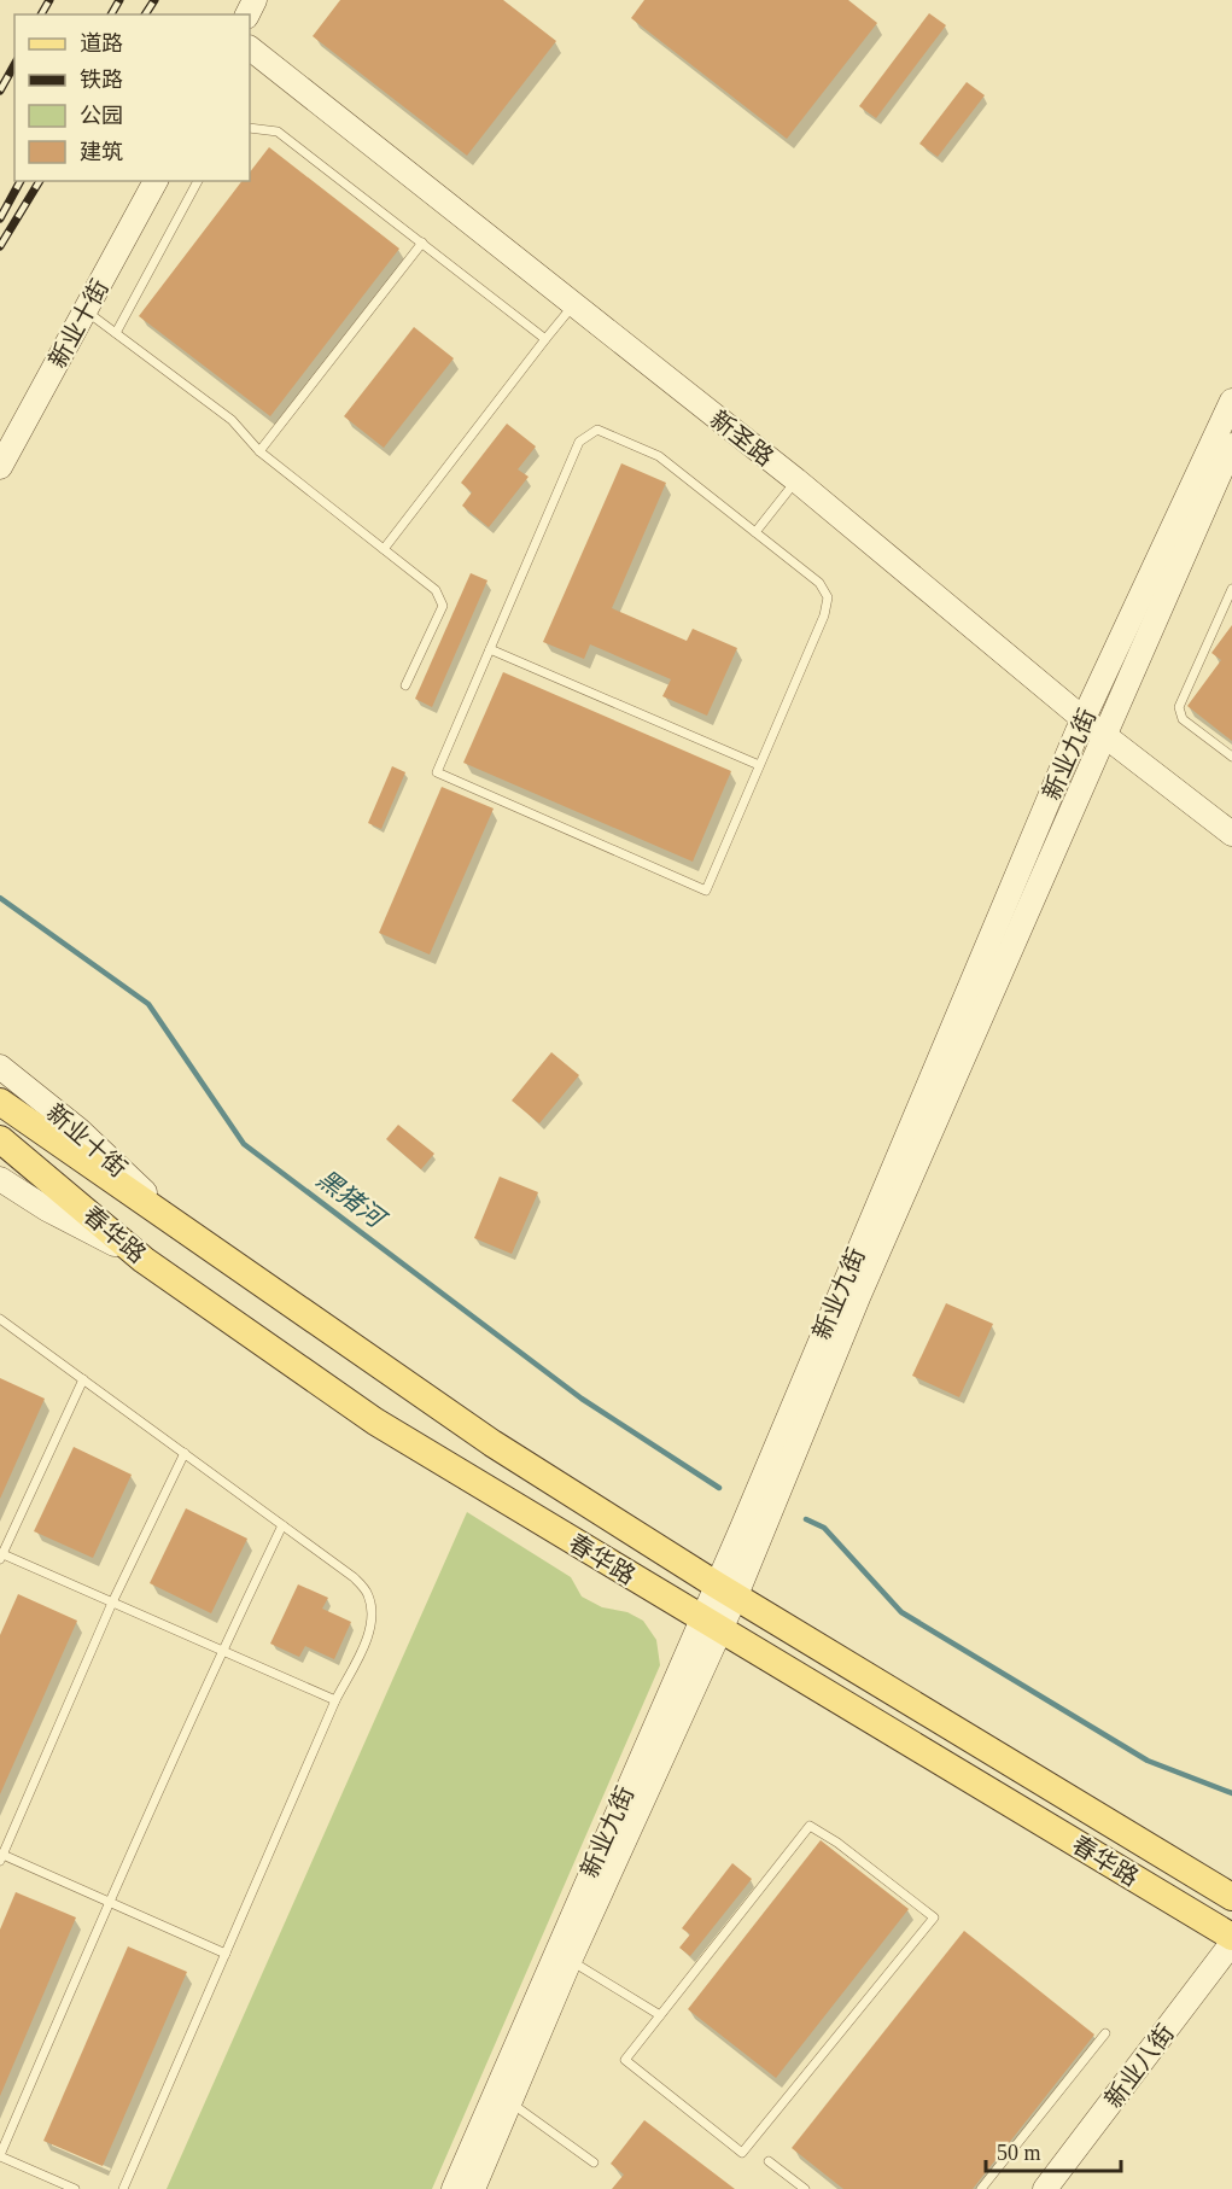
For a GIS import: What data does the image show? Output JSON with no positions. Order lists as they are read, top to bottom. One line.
{"streets":{"main road":["春华路"],"street":["新业十街","新圣路","新业九街","新业八街"]},"crossings":[["新业十街","春华路"],["新圣路","新业九街"],["新业九街","春华路"]],"water":["黑猪河"],"legend":["道路","铁路","公园","建筑"],"scale_bar":"50 m"}
